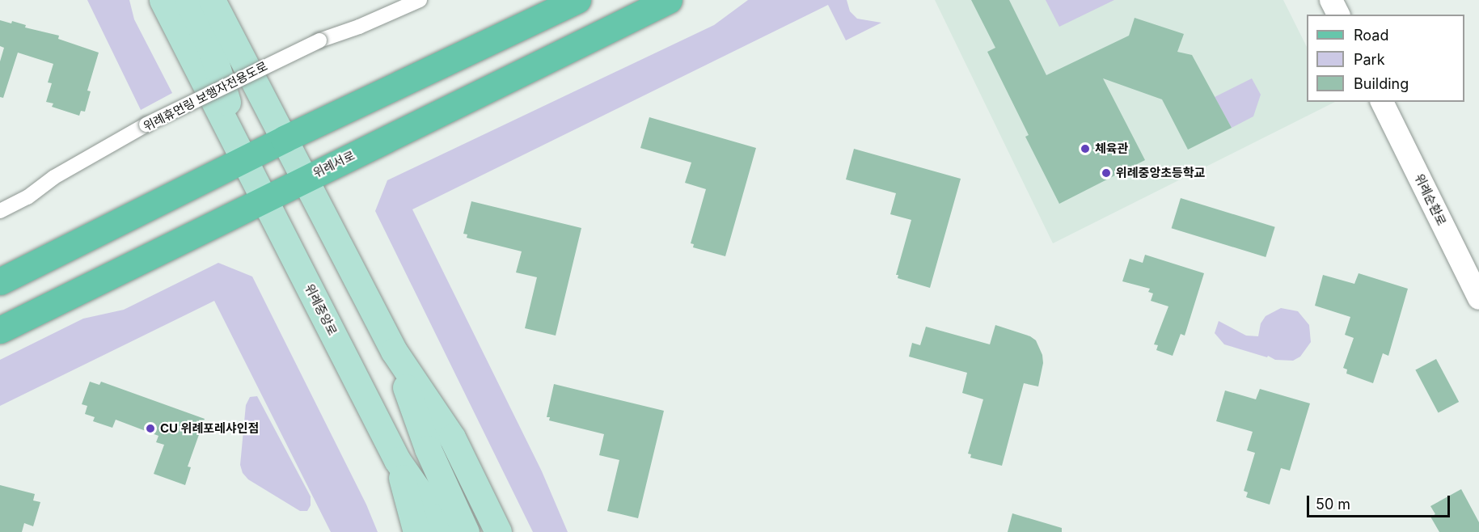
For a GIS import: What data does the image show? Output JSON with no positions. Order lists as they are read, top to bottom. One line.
{"streets":{"main road":["위례서로","위례중앙로"],"street":["위례휴먼링 보행자전용도로","위례순환로"]},"crossings":[["위례서로","위례중앙로"]],"places":["체육관","위례중앙초등학교","CU 위례포레샤인점"],"legend":["Road","Park","Building"],"scale_bar":"50 m"}
